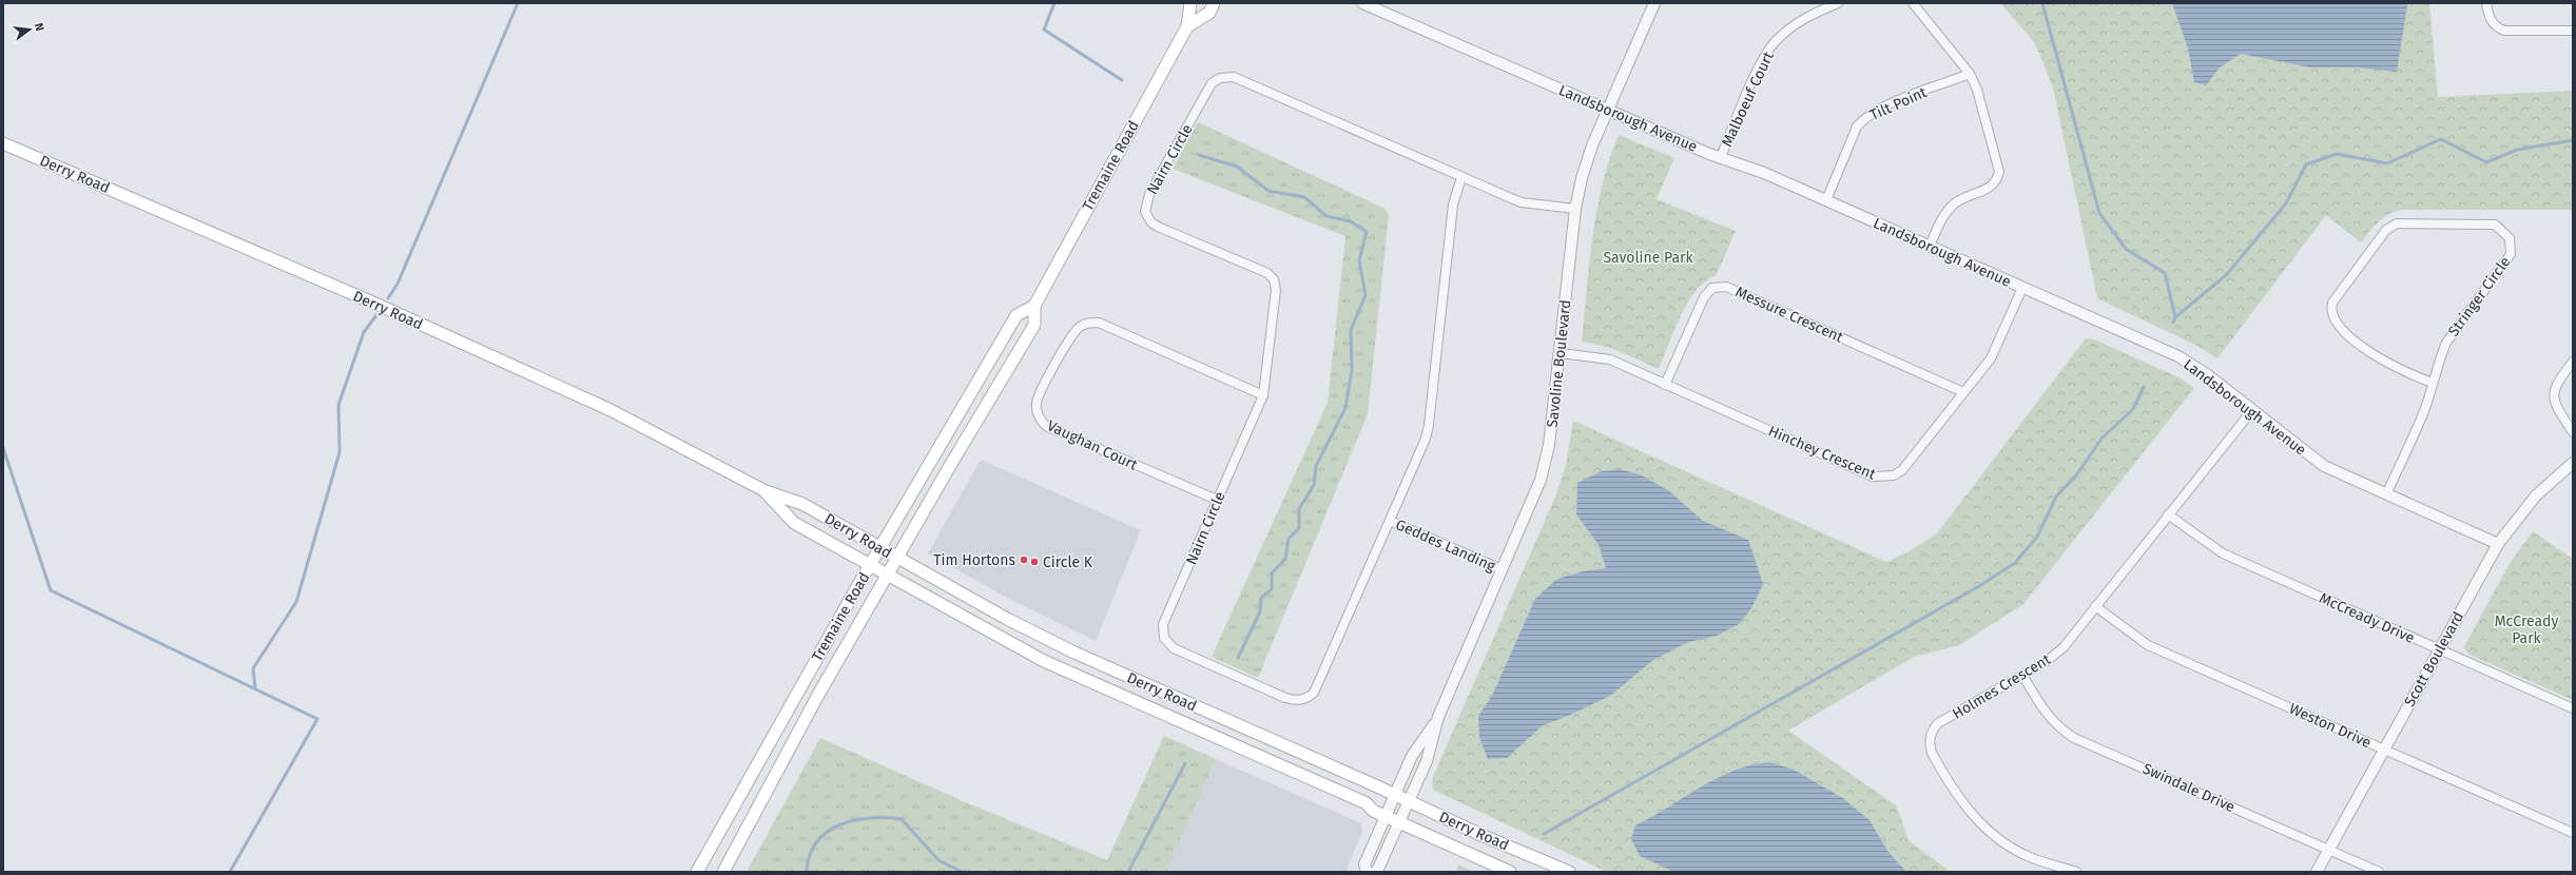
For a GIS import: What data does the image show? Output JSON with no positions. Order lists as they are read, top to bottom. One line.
{"streets":{"main road":["Tremaine Road","Derry Road"],"street":["Malboeuf Court","Tilt Point","Landsborough Avenue","Nairn Circle","Stringer Circle","Messure Crescent","Savoline Boulevard","Vaughan Court","Hinchey Crescent","Geddes Landing","McCready Drive","Scott Boulevard","Holmes Crescent","Weston Drive","Swindale Drive"]},"crossings":[["Malboeuf Court","Landsborough Avenue"],["Tilt Point","Landsborough Avenue"],["Landsborough Avenue","Stringer Circle"],["Landsborough Avenue","Savoline Boulevard"],["Landsborough Avenue","Hinchey Crescent"],["Landsborough Avenue","Scott Boulevard"],["Landsborough Avenue","Holmes Crescent"],["Nairn Circle","Savoline Boulevard"],["Nairn Circle","Vaughan Court"],["Nairn Circle","Geddes Landing"],["Tremaine Road","Derry Road"],["Derry Road","Savoline Boulevard"],["Messure Crescent","Hinchey Crescent"],["Savoline Boulevard","Hinchey Crescent"],["Savoline Boulevard","Geddes Landing"],["McCready Drive","Scott Boulevard"],["McCready Drive","Holmes Crescent"],["Scott Boulevard","Weston Drive"],["Scott Boulevard","Swindale Drive"],["Holmes Crescent","Weston Drive"],["Holmes Crescent","Swindale Drive"]],"parks":["Savoline Park","McCready Park"],"places":["Tim Hortons","Circle K"],"north":"right"}
